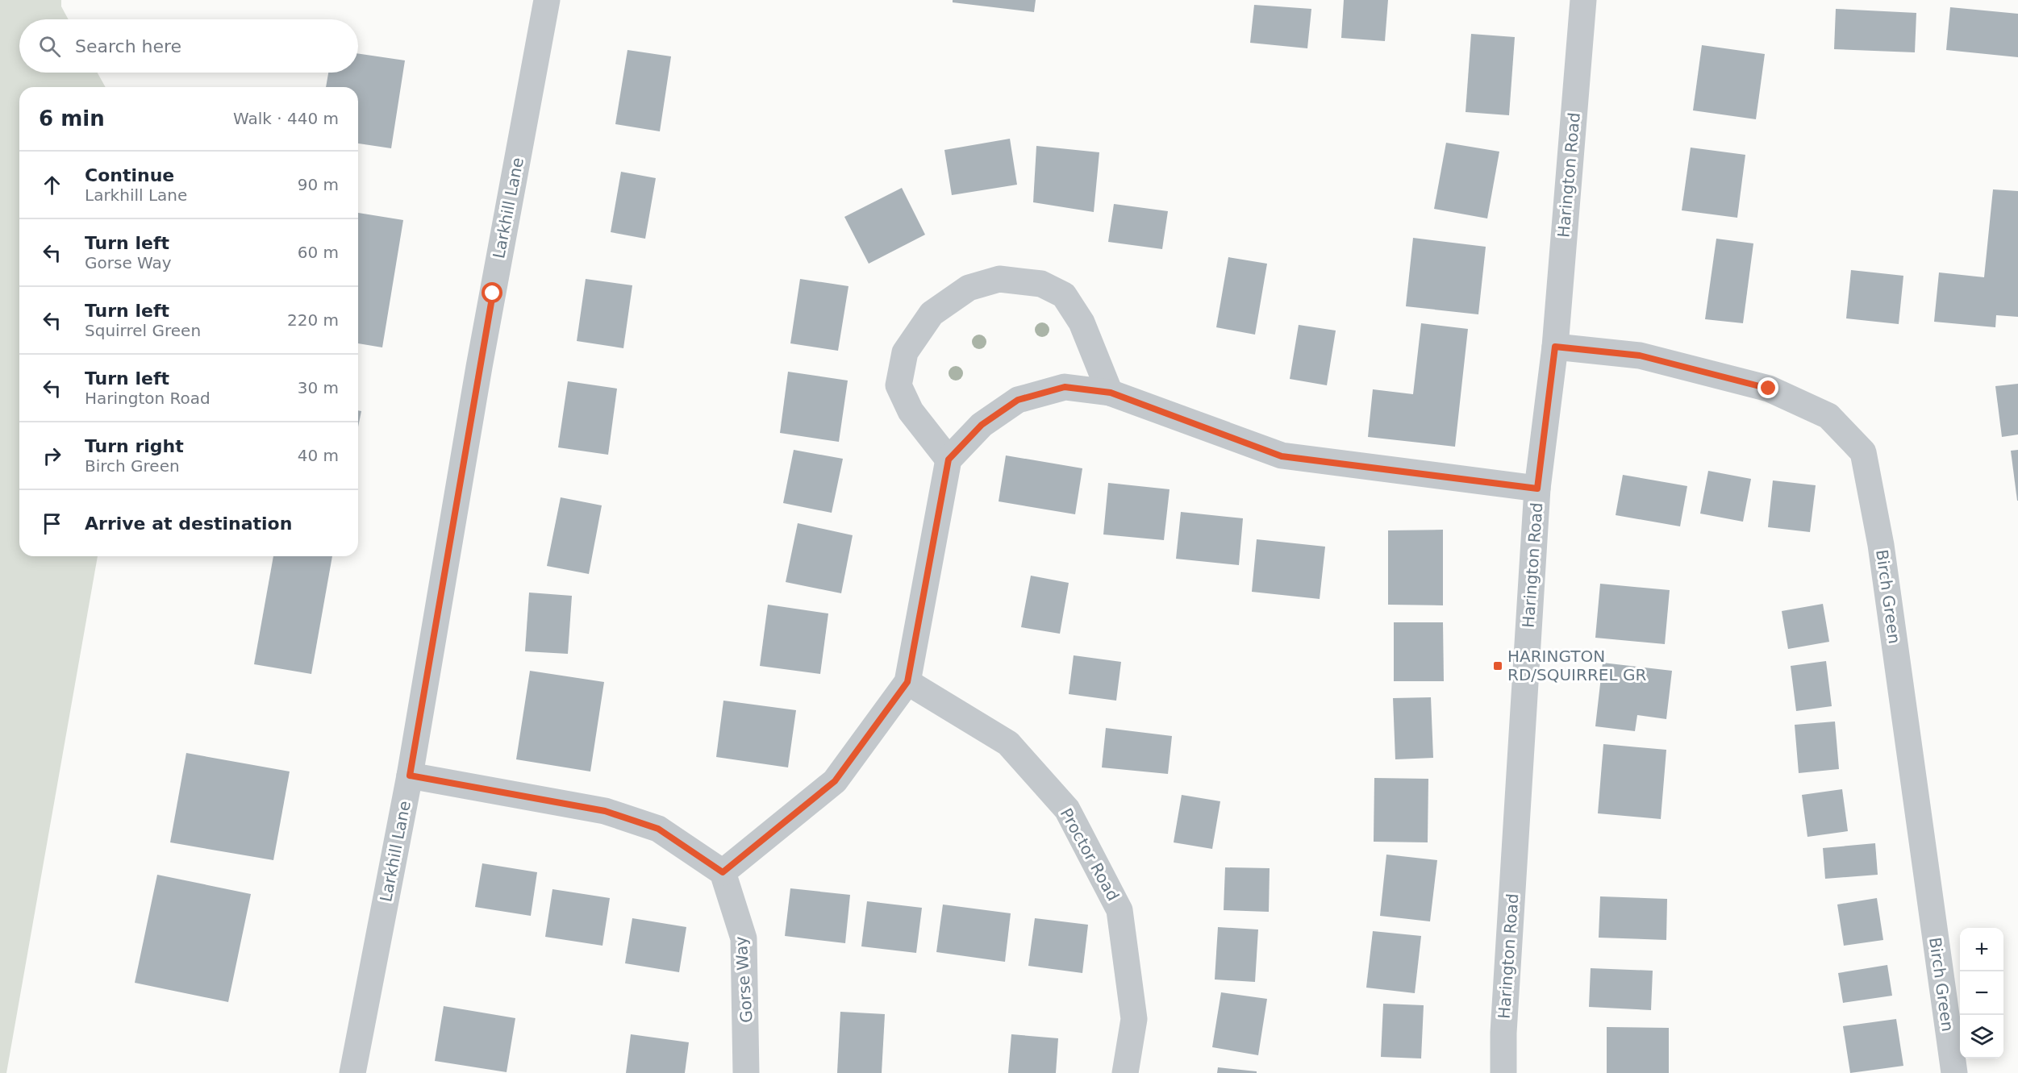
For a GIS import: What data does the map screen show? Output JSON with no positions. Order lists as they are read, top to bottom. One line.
{"streets":{"street":["Harington Road","Larkhill Lane","Birch Green","Proctor Road","Gorse Way"]},"crossings":[["Harington Road","Birch Green"]],"places":{"transit":["HARINGTON RD/SQUIRREL GR"]},"page":{"search":"Search here","heading":["6 min","Walk · 440 m"],"list":[["Continue","Larkhill Lane","90 m"],["Turn left","Gorse Way","60 m"],["Turn left","Squirrel Green","220 m"],["Turn left","Harington Road","30 m"],["Turn right","Birch Green","40 m"],"Arrive at destination"],"map_buttons":["+","−"]}}
